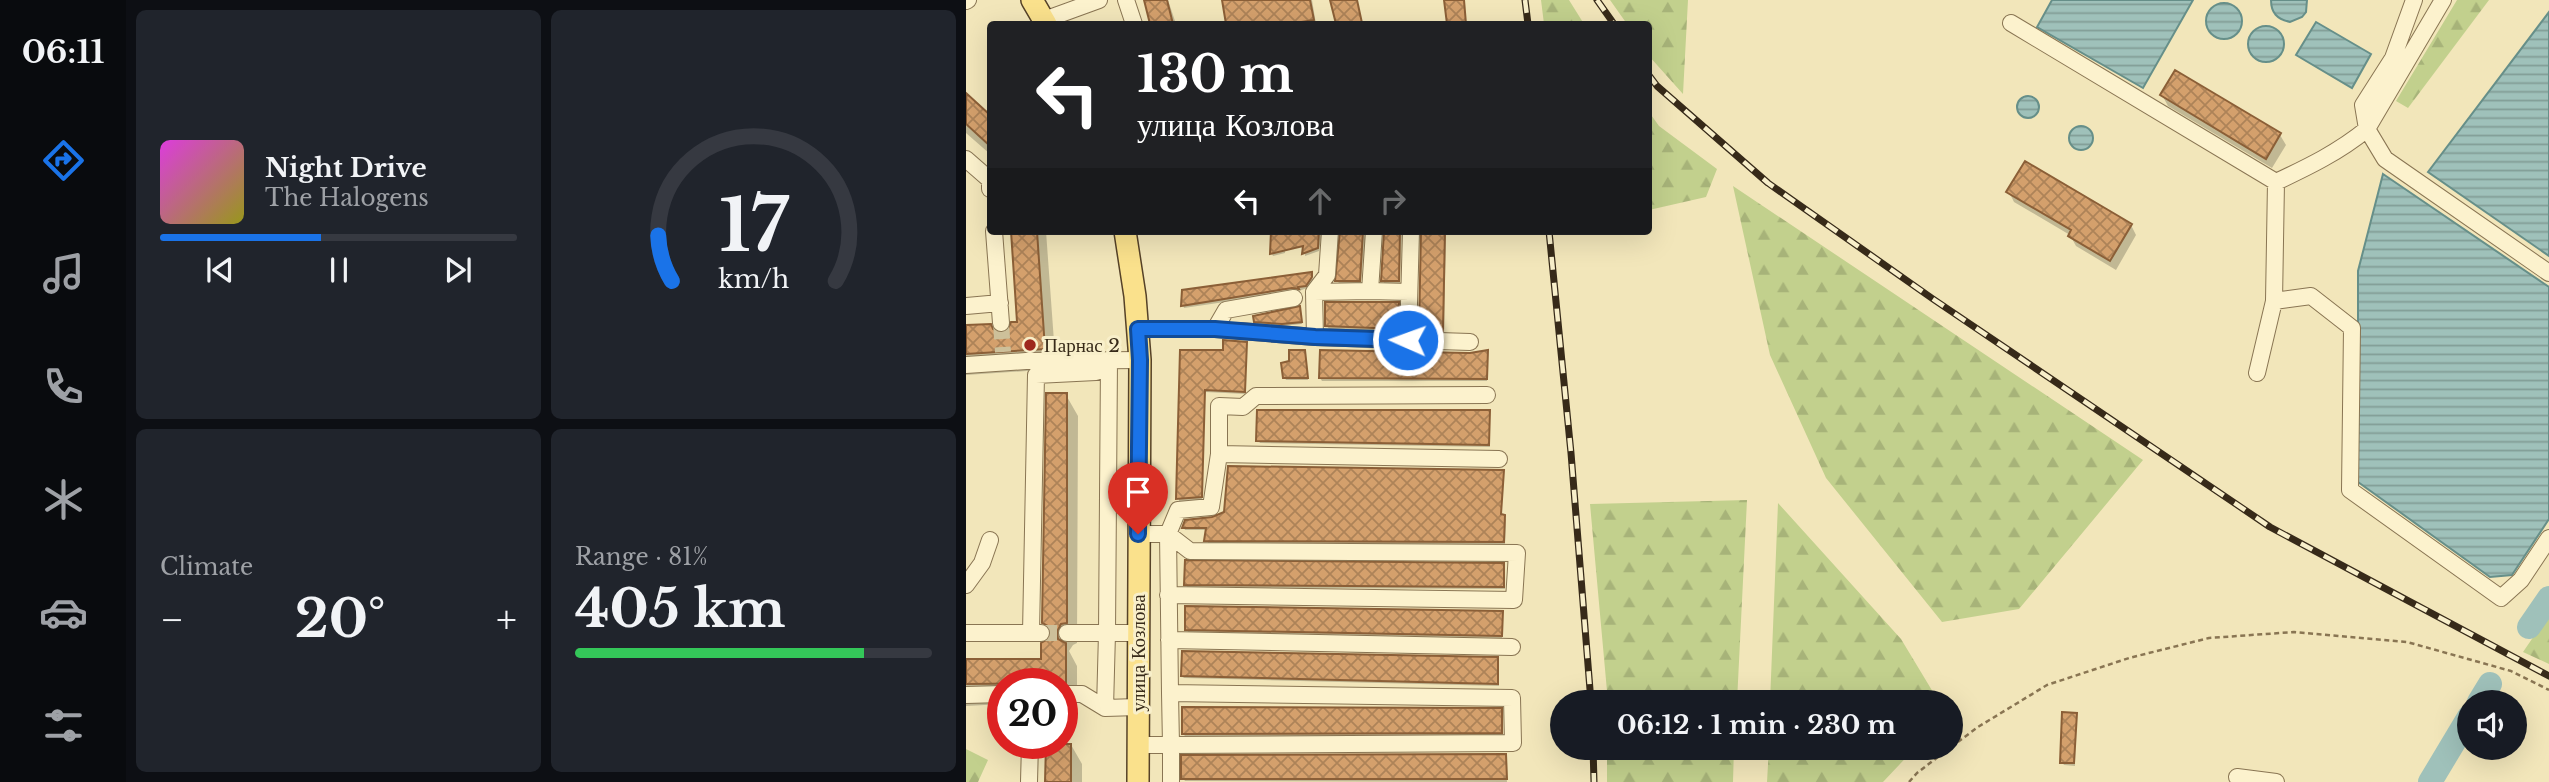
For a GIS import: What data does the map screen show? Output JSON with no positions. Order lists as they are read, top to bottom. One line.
{"streets":{"main road":["улица Козлова"]},"places":["Парнас 2"],"page":{"tabs":"06:11","turn":["130 m","улица Козлова"],"song":["Night Drive","The Halogens"],"tile":["Climate",["Range · 81%","405 km"]],"heat":["−","20°","+"],"limit":"20","trip":"06:12 · 1 min · 230 m","gauge":["17","km/h"]}}
